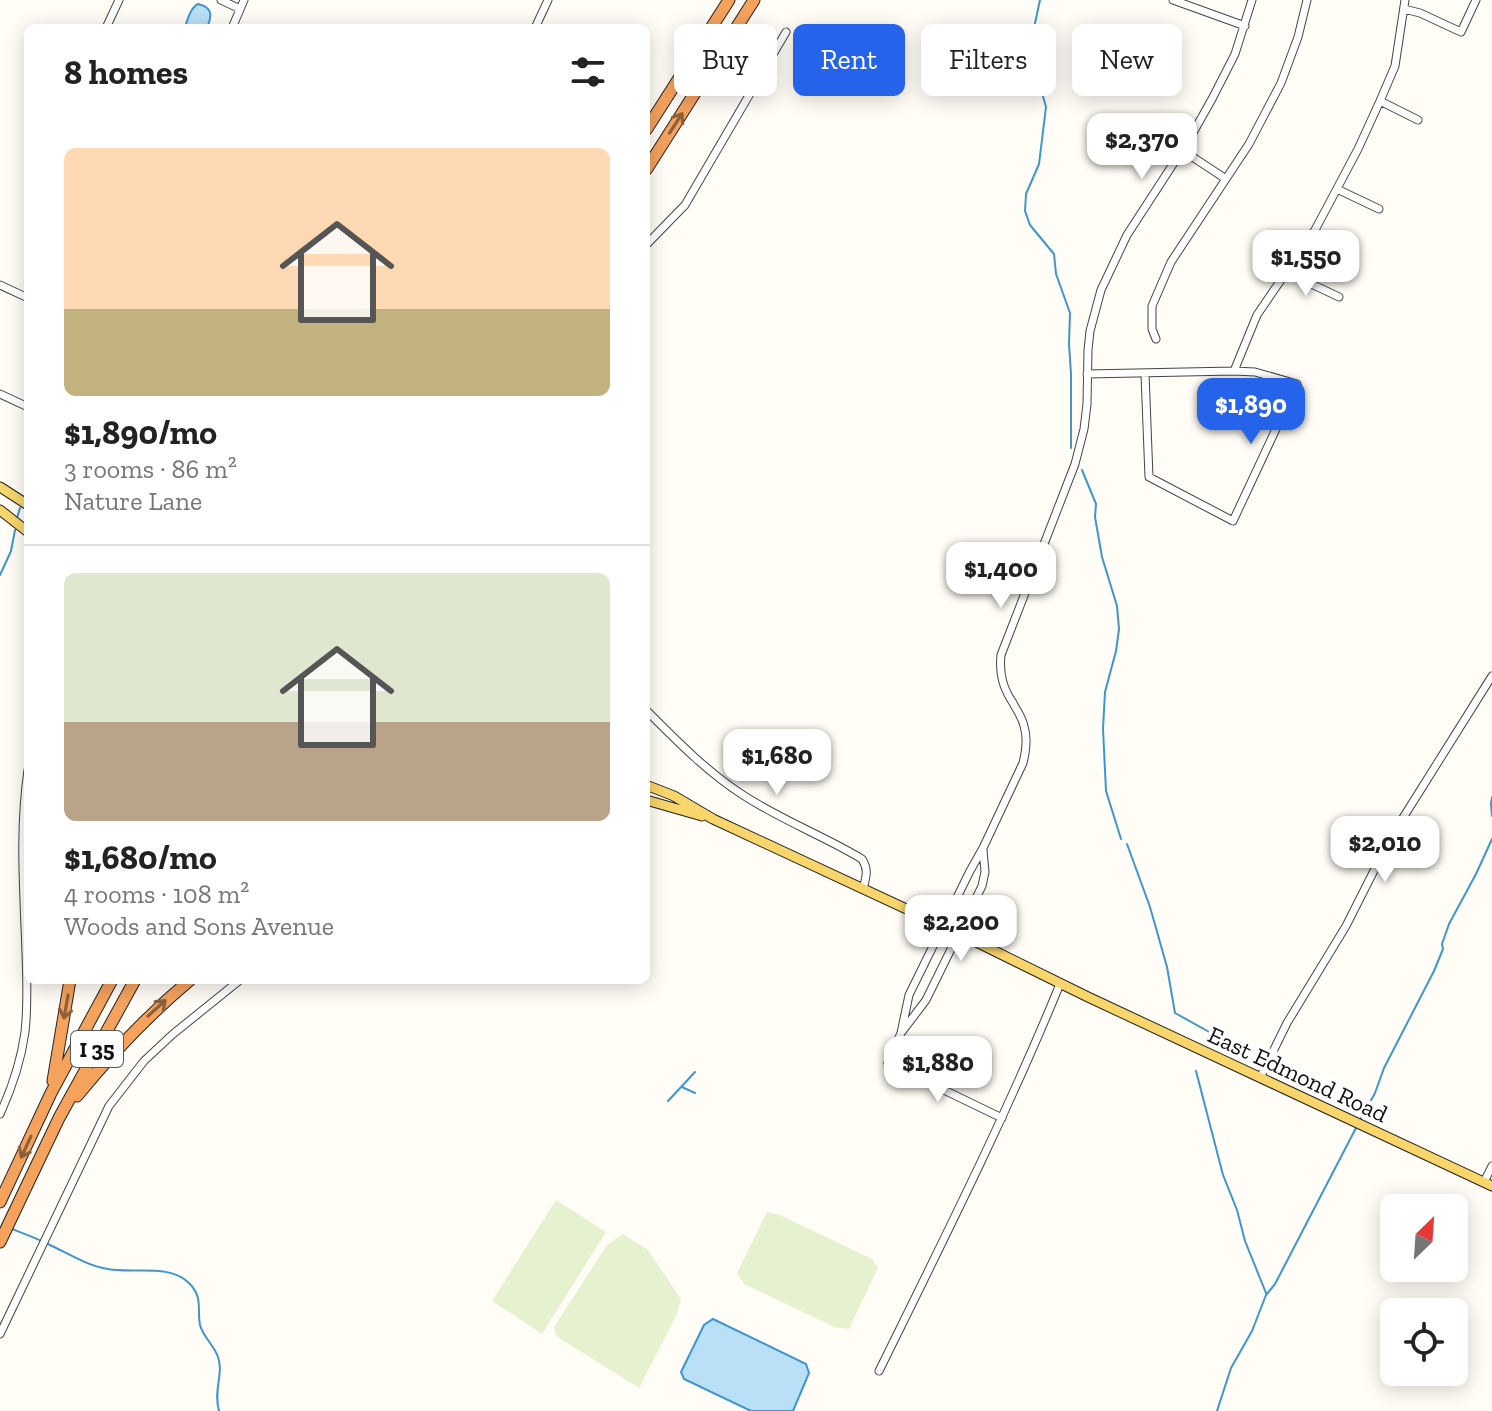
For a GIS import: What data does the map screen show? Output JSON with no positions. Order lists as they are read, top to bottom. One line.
{"streets":{"highway":["I 35"],"main road":["East Edmond Road"]},"north":"top right","page":{"chip":["Buy","Rent","Filters","New"],"heading":"8 homes","price":["$2,370","$1,550","$1,890","$1,400","$1,680","$2,010","$2,200","$1,880"],"list":[{"name":"$1,890/mo","note":"3 rooms · 86 m² · Nature Lane"},{"name":"$1,680/mo","note":"4 rooms · 108 m² · Woods and Sons Avenue"}]}}
